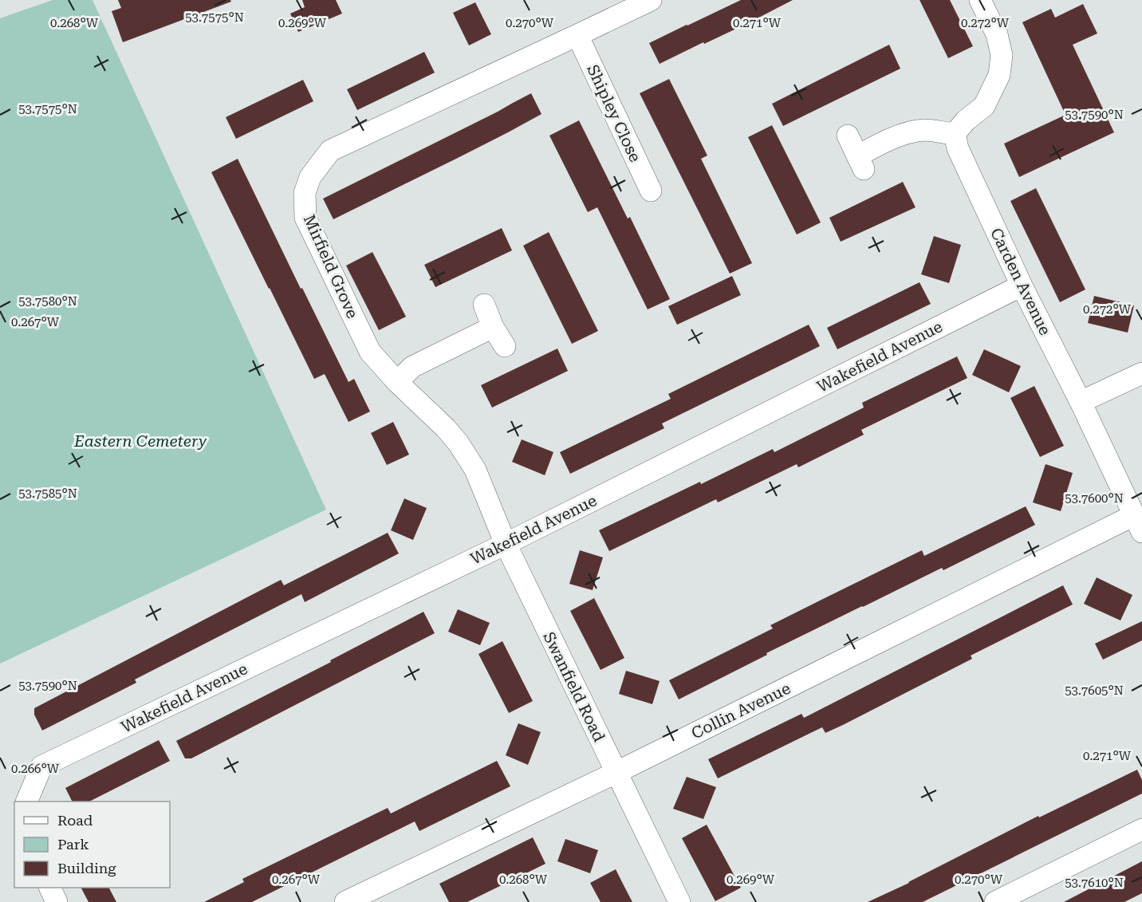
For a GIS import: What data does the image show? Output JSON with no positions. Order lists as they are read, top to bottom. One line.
{"streets":{"street":["Shipley Close","Mirfield Grove","Carden Avenue","Wakefield Avenue","Swanfield Road","Collin Avenue"]},"crossings":[["Shipley Close","Mirfield Grove"],["Mirfield Grove","Swanfield Road"],["Carden Avenue","Wakefield Avenue"],["Carden Avenue","Collin Avenue"],["Wakefield Avenue","Swanfield Road"],["Swanfield Road","Collin Avenue"]],"parks":["Eastern Cemetery"],"legend":["Road","Park","Building"],"coordinates":["53.7575°N","0.268°W","0.269°W","0.270°W","0.271°W","0.272°W","53.7590°N","53.7580°N","0.267°W","53.7585°N","53.7600°N","53.7605°N","0.266°W","53.7610°N"]}
